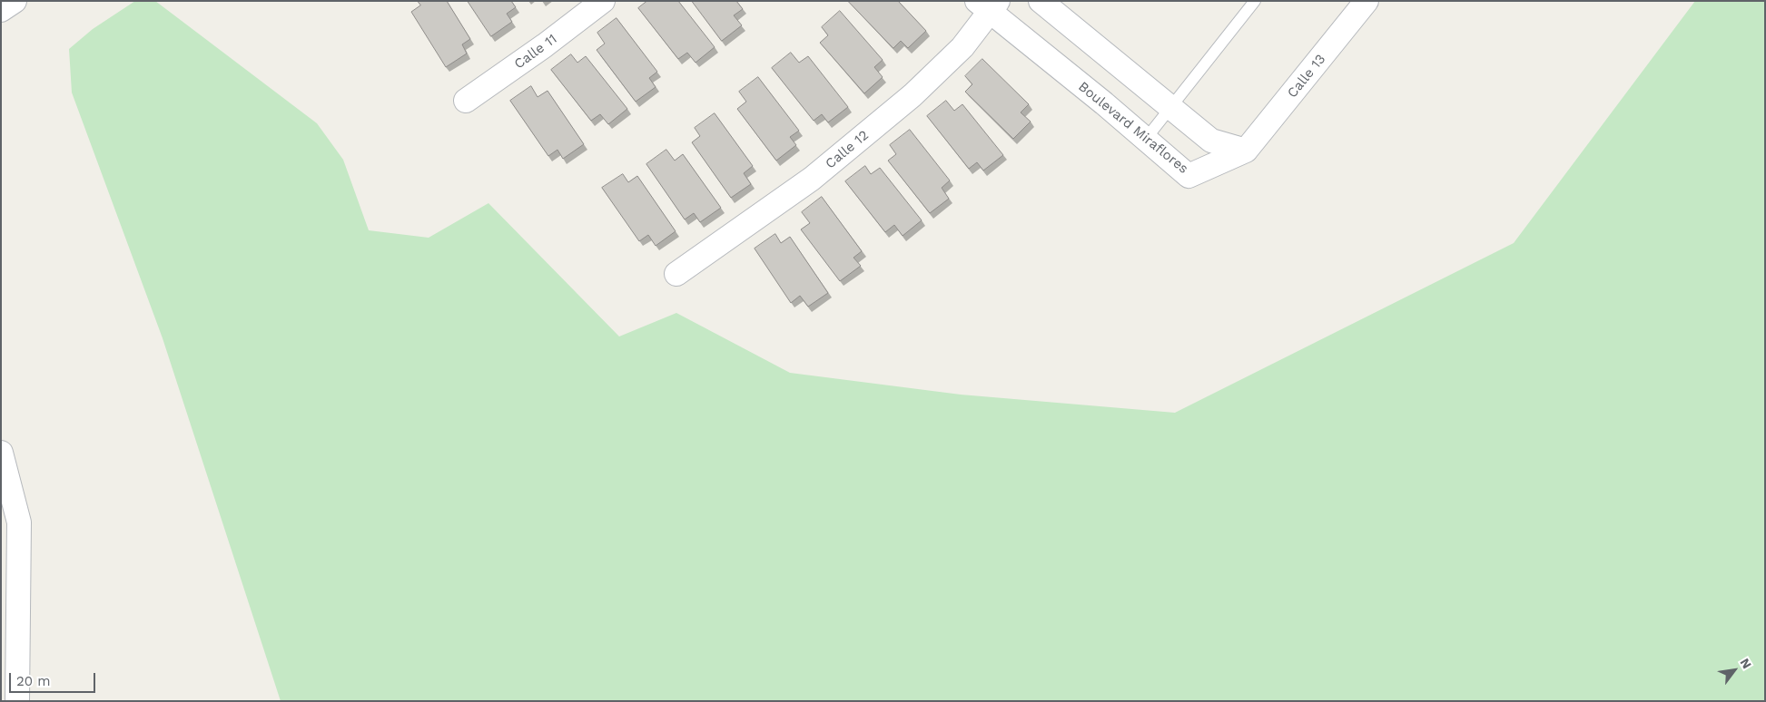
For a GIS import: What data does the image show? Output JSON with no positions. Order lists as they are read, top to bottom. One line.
{"streets":{"street":["Calle 11","Calle 13","Boulevard Miraflores","Calle 12"]},"crossings":[["Calle 13","Boulevard Miraflores"],["Boulevard Miraflores","Calle 12"]],"scale_bar":"20 m","north":"top right"}
